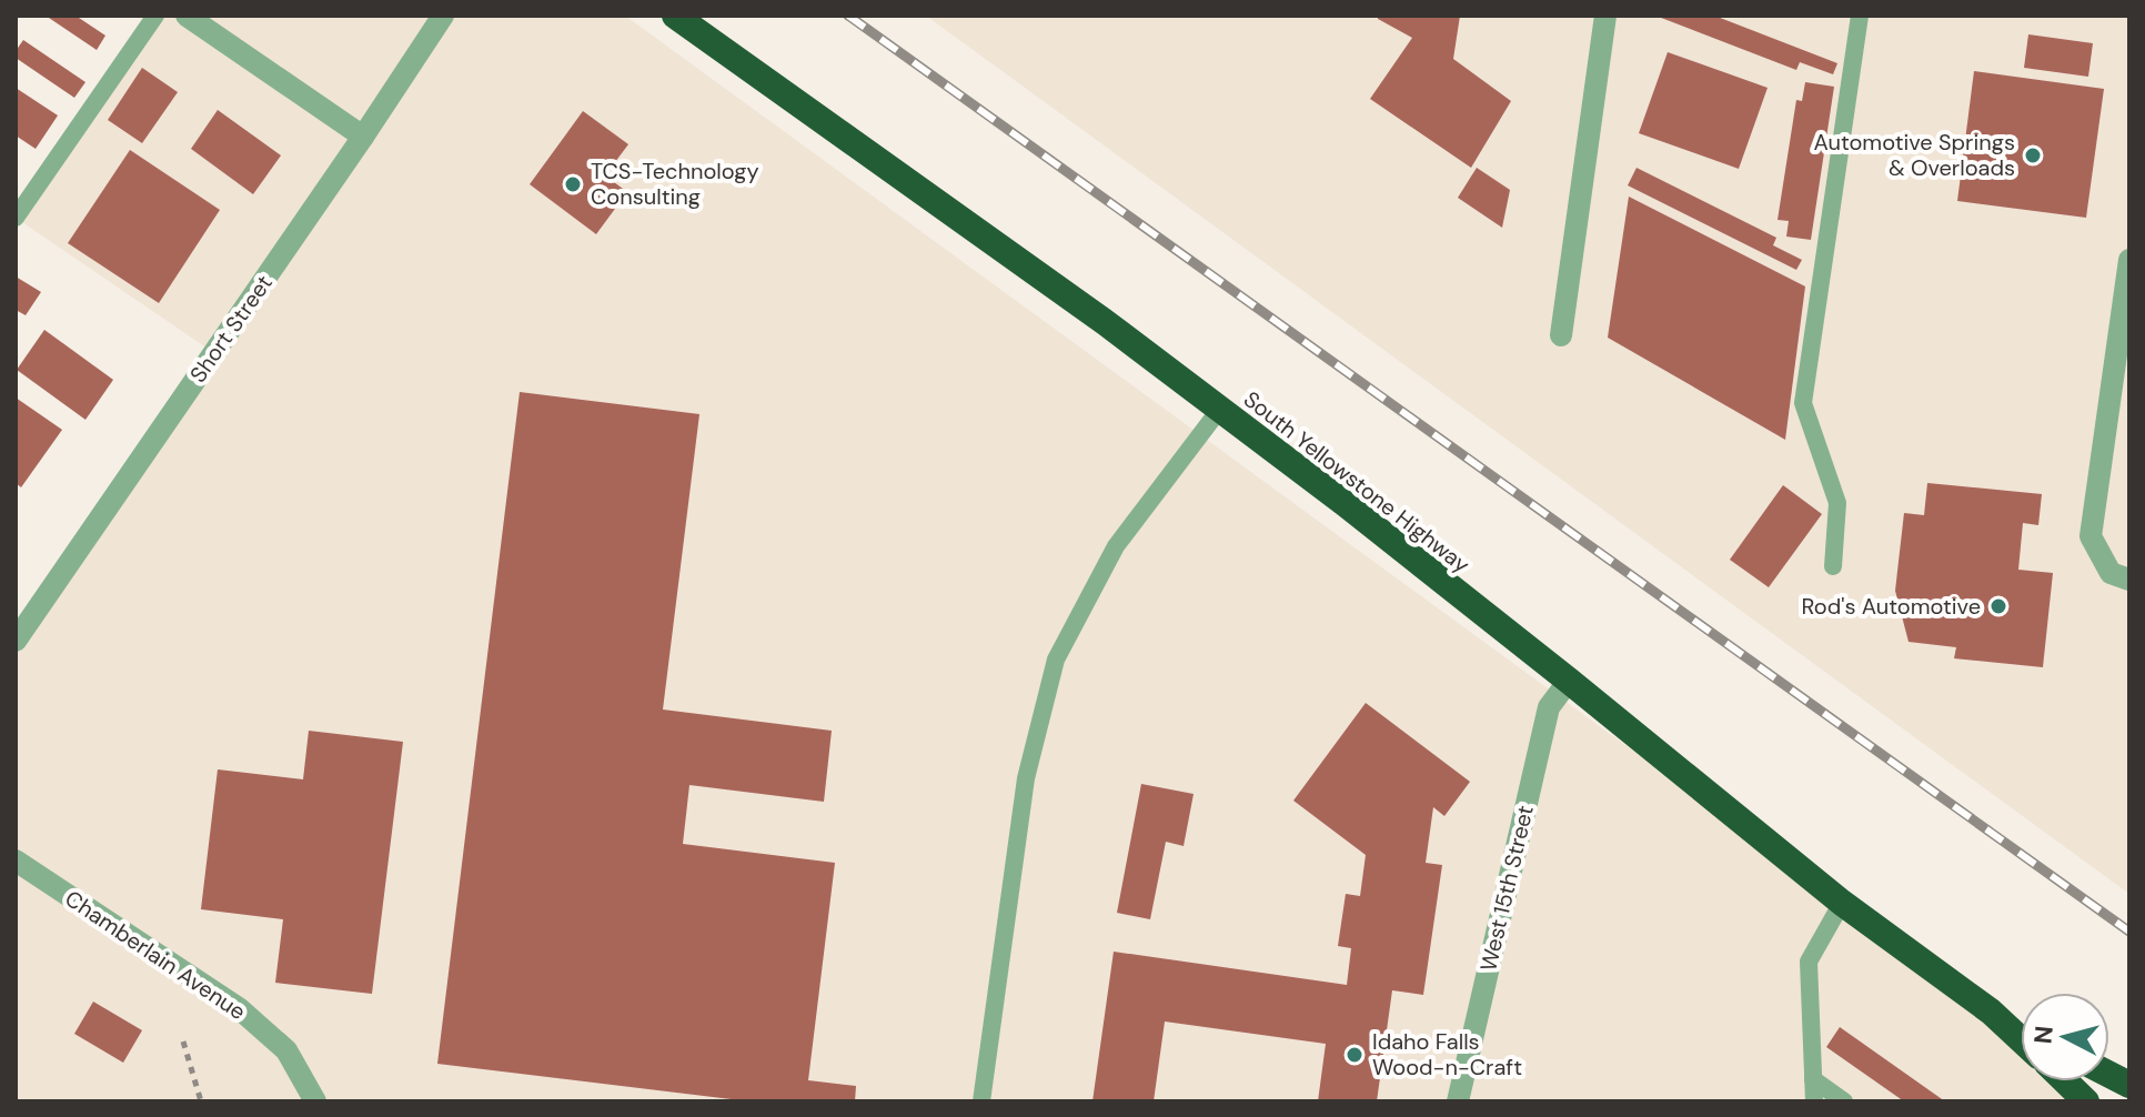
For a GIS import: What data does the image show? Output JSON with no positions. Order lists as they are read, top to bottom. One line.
{"streets":{"highway":["South Yellowstone Highway"],"street":["Short Street","West 15th Street","Chamberlain Avenue"]},"crossings":[["South Yellowstone Highway","West 15th Street"]],"places":["Automotive Springs & Overloads","TCS-Technology Consulting","Rod's Automotive","Idaho Falls Wood-n-Craft"],"north":"left"}
